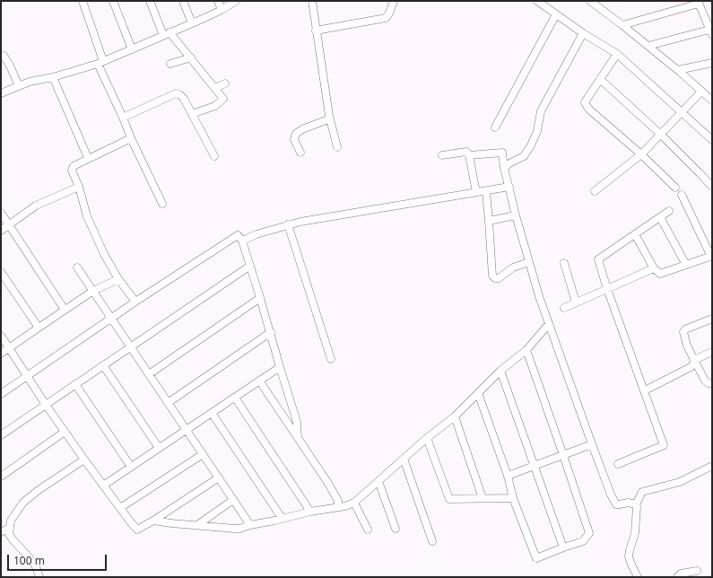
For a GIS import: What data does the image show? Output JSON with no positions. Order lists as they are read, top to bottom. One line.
{"scale_bar":"100 m"}
